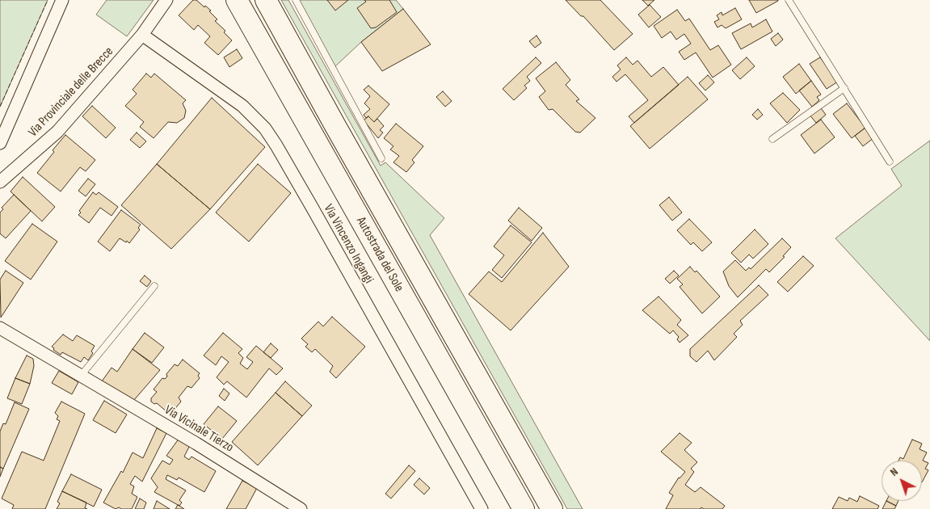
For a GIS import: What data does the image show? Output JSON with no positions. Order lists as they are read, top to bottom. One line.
{"streets":{"highway":["Autostrada del Sole"],"street":["Via Provinciale delle Brecce","Via Vincenzo Ingangi","Via Vicinale Tierzo"]},"crossings":[["Via Provinciale delle Brecce","Via Vincenzo Ingangi"]],"north":"top left"}
